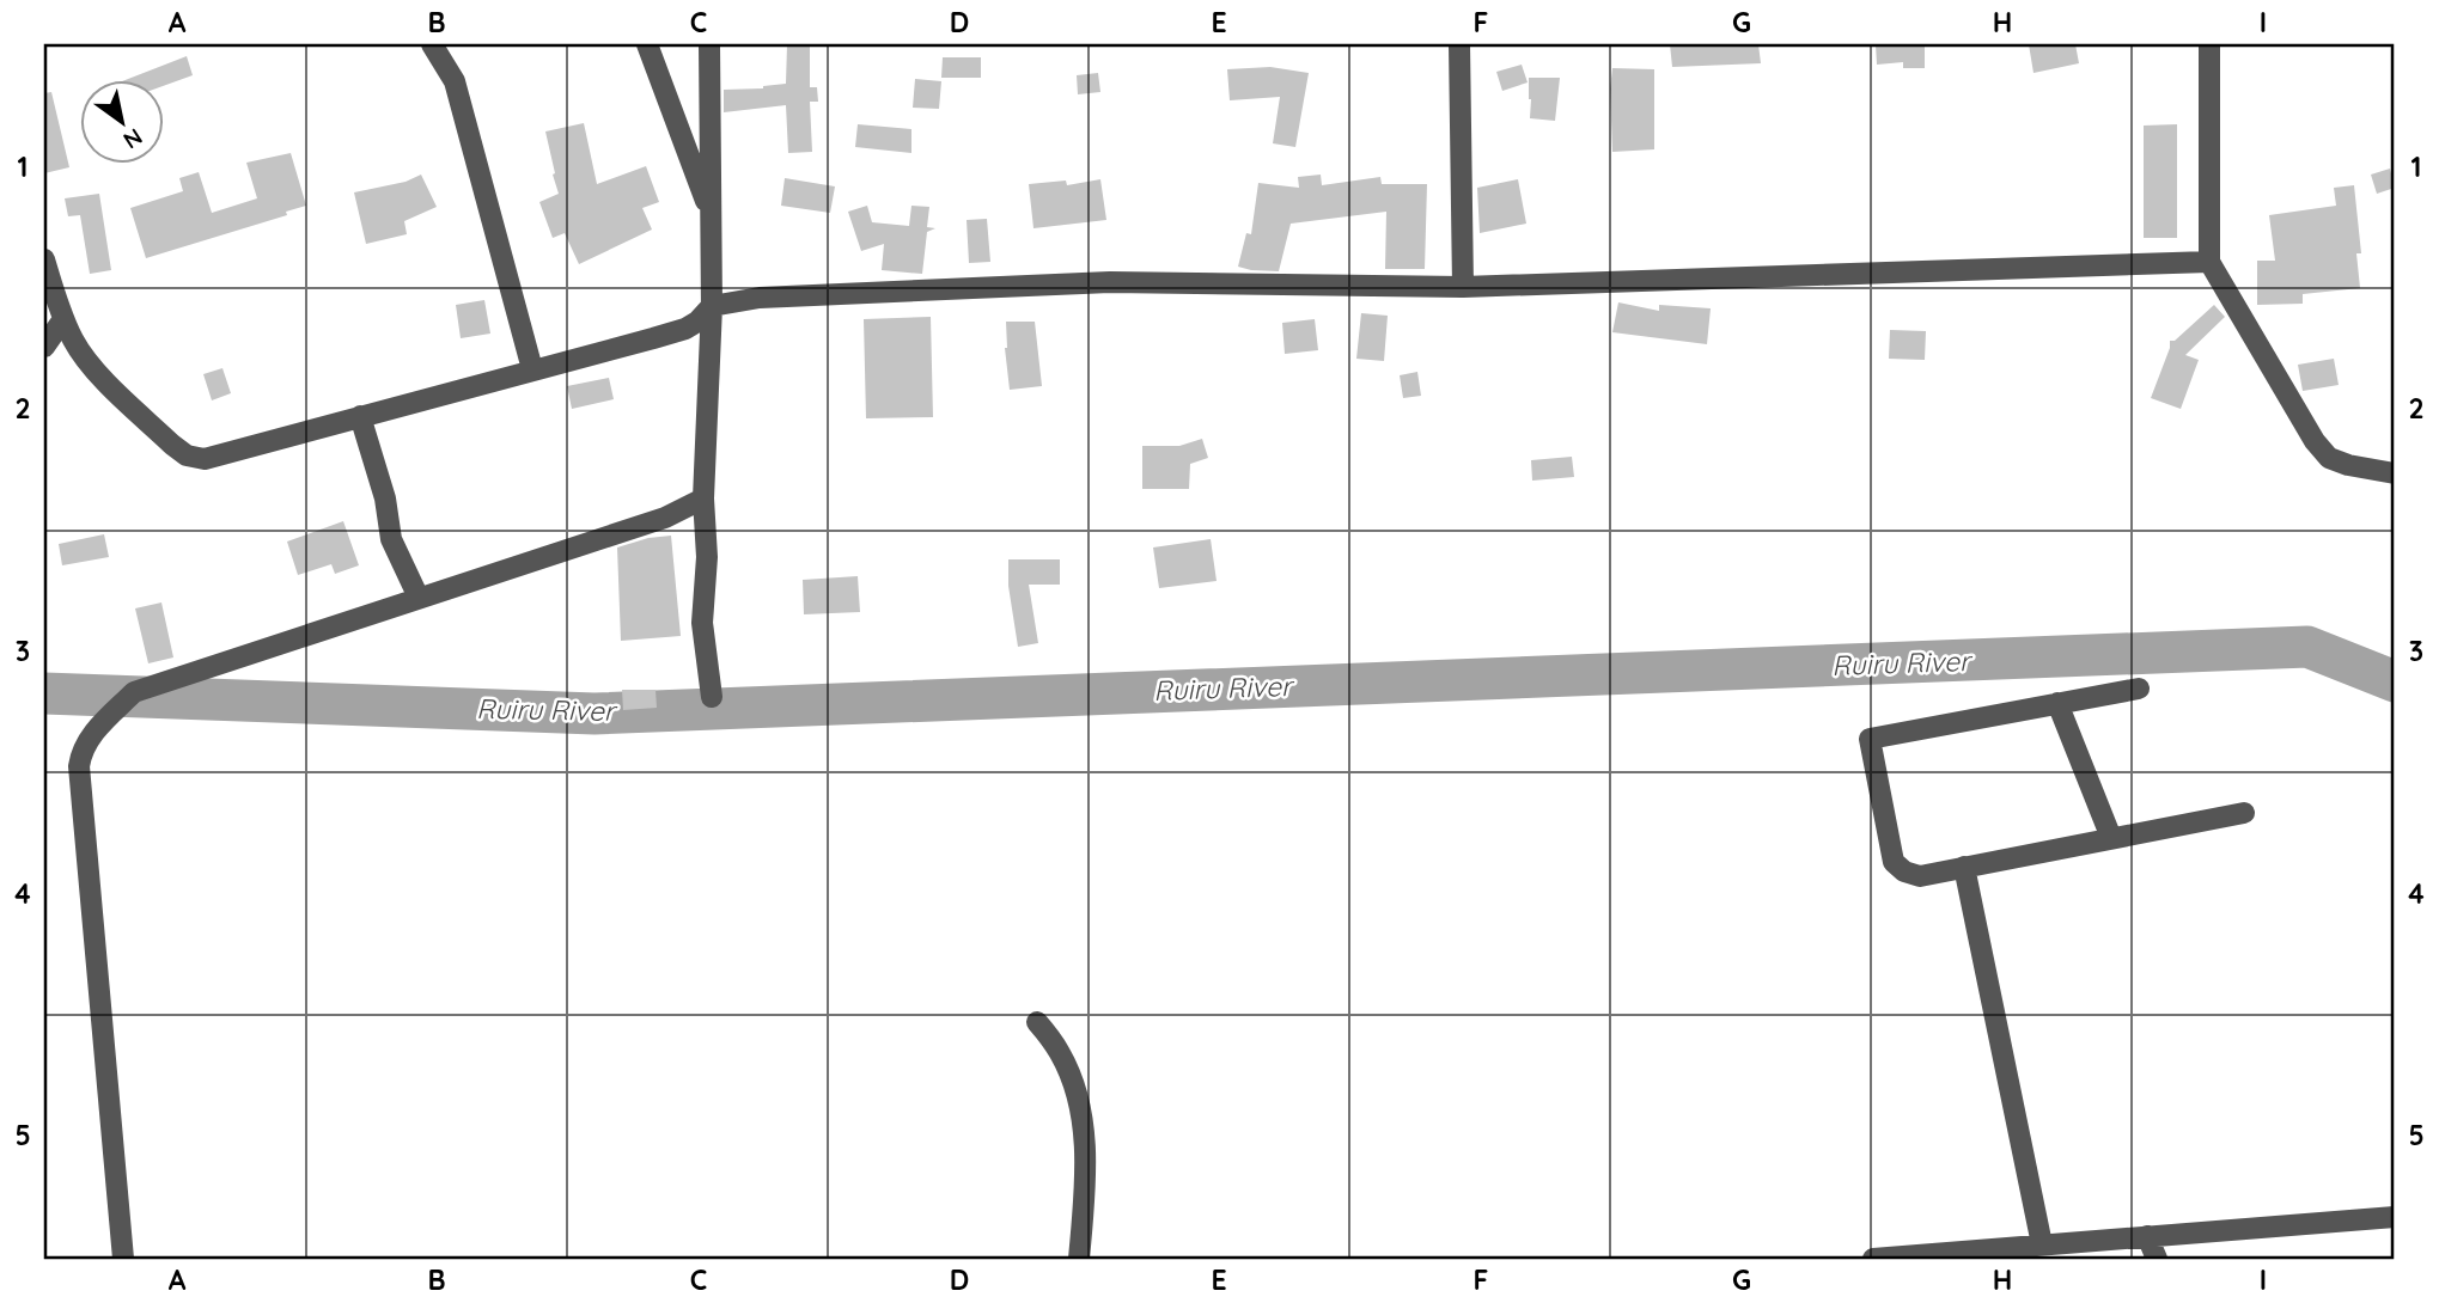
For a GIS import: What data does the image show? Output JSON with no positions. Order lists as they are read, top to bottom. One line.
{"water":["Ruiru River"],"north":"bottom right","grid":{"columns":["A","B","C","D","E","F","G","H","I"],"rows":["1","2","3","4","5"]}}
